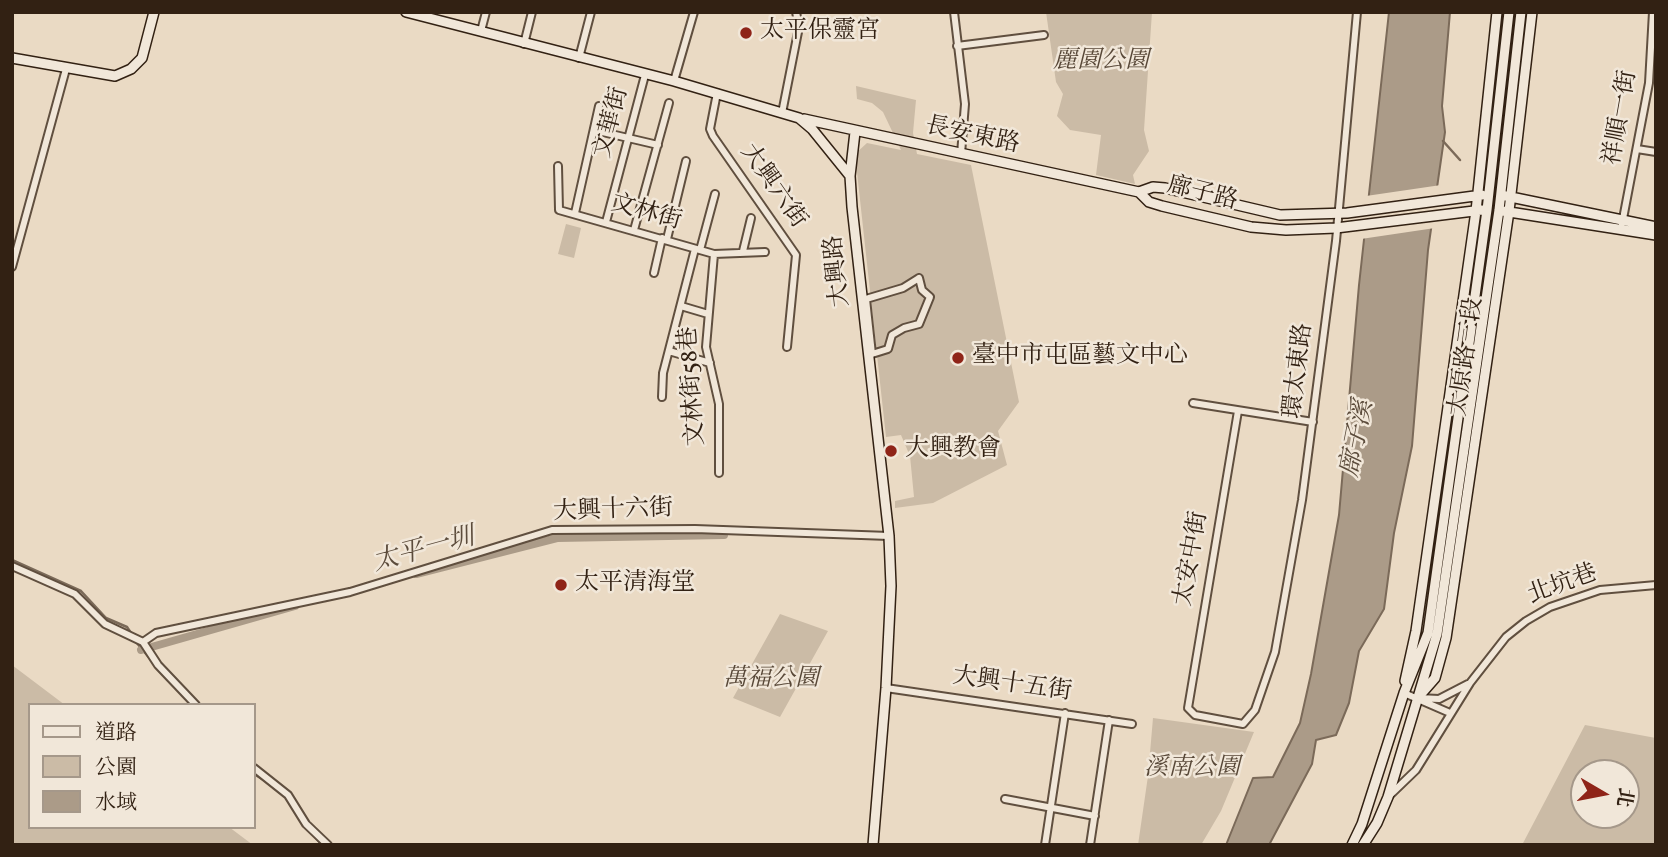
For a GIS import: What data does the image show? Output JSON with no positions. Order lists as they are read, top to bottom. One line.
{"streets":{"main road":["長安東路","廍子路","大興路","太原路三段"],"street":["祥順一街","文華街","大興六街","文林街","環太東路","文林街58巷","大興十六街","太安中街","北坑巷","大興十五街"]},"crossings":[["文華街","文林街"],["長安東路","廍子路"],["長安東路","大興路"],["廍子路","太原路三段"],["廍子路","環太東路"],["文林街","文林街58巷"],["大興路","大興十六街"],["大興路","大興十五街"],["太原路三段","北坑巷"],["環太東路","太安中街"]],"water":["廍子溪","太平一圳"],"parks":["麗園公園","萬福公園","溪南公園"],"places":["太平保靈宮","臺中市屯區藝文中心","大興教會","太平清海堂"],"legend":["道路","公園","水域"],"north":"right"}
